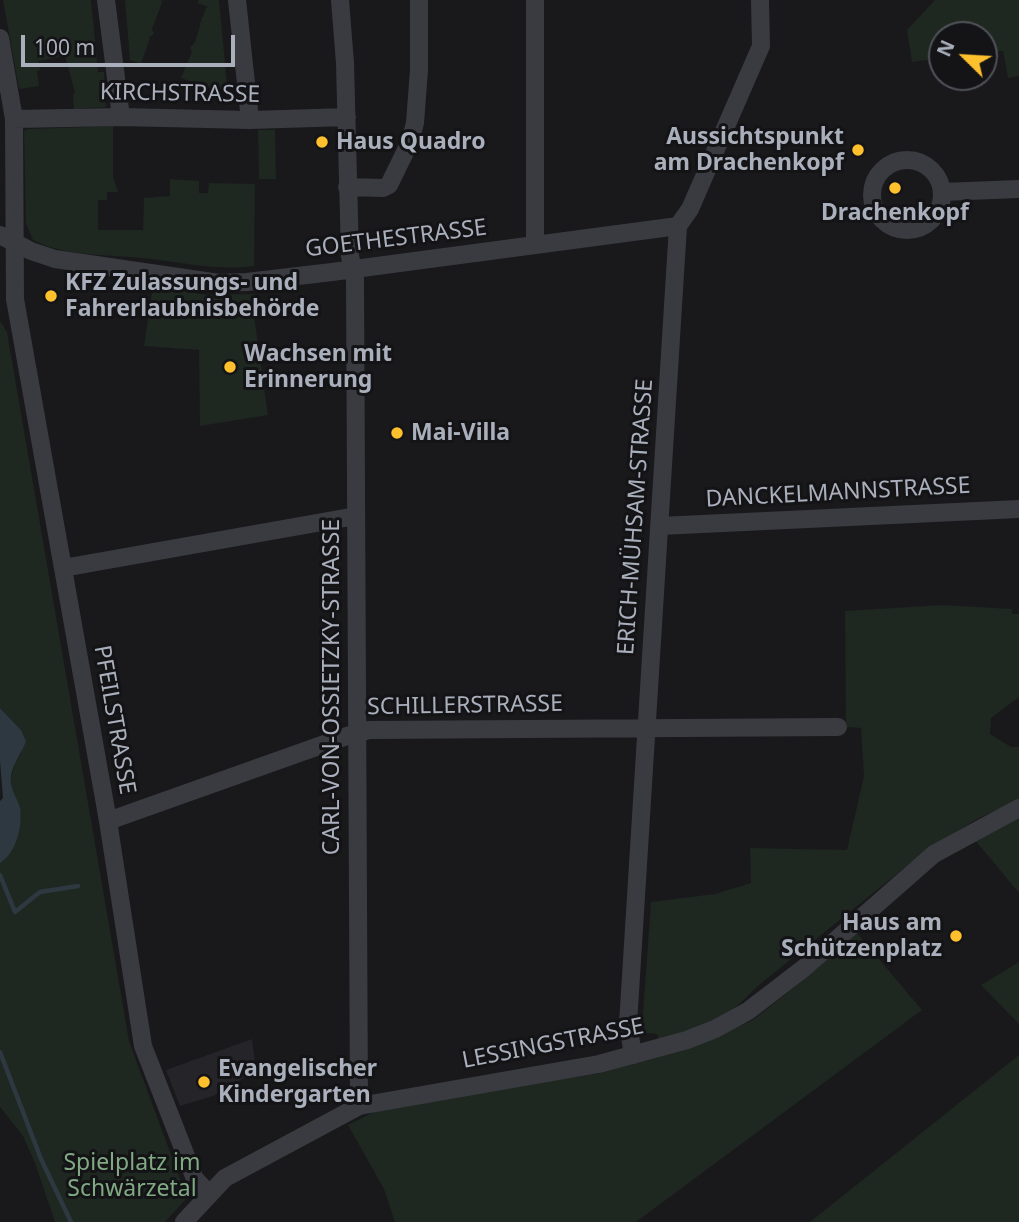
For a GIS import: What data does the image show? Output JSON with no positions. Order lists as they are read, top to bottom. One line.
{"streets":{"street":["KIRCHSTRASSE","GOETHESTRASSE","DANCKELMANNSTRASSE","ERICH-MÜHSAM-STRASSE","CARL-VON-OSSIETZKY-STRASSE","SCHILLERSTRASSE","PFEILSTRASSE","LESSINGSTRASSE"]},"crossings":[["KIRCHSTRASSE","CARL-VON-OSSIETZKY-STRASSE"],["KIRCHSTRASSE","PFEILSTRASSE"],["GOETHESTRASSE","ERICH-MÜHSAM-STRASSE"],["GOETHESTRASSE","CARL-VON-OSSIETZKY-STRASSE"],["GOETHESTRASSE","PFEILSTRASSE"],["DANCKELMANNSTRASSE","ERICH-MÜHSAM-STRASSE"],["ERICH-MÜHSAM-STRASSE","SCHILLERSTRASSE"],["ERICH-MÜHSAM-STRASSE","LESSINGSTRASSE"],["CARL-VON-OSSIETZKY-STRASSE","SCHILLERSTRASSE"],["CARL-VON-OSSIETZKY-STRASSE","LESSINGSTRASSE"],["SCHILLERSTRASSE","PFEILSTRASSE"],["PFEILSTRASSE","LESSINGSTRASSE"]],"parks":["Spielplatz im Schwärzetal"],"places":["Haus Quadro","Aussichtspunkt am Drachenkopf","Drachenkopf","KFZ Zulassungs- und Fahrerlaubnisbehörde","Wachsen mit Erinnerung","Mai-Villa","Haus am Schützenplatz","Evangelischer Kindergarten"],"scale_bar":"100 m","north":"top left"}
